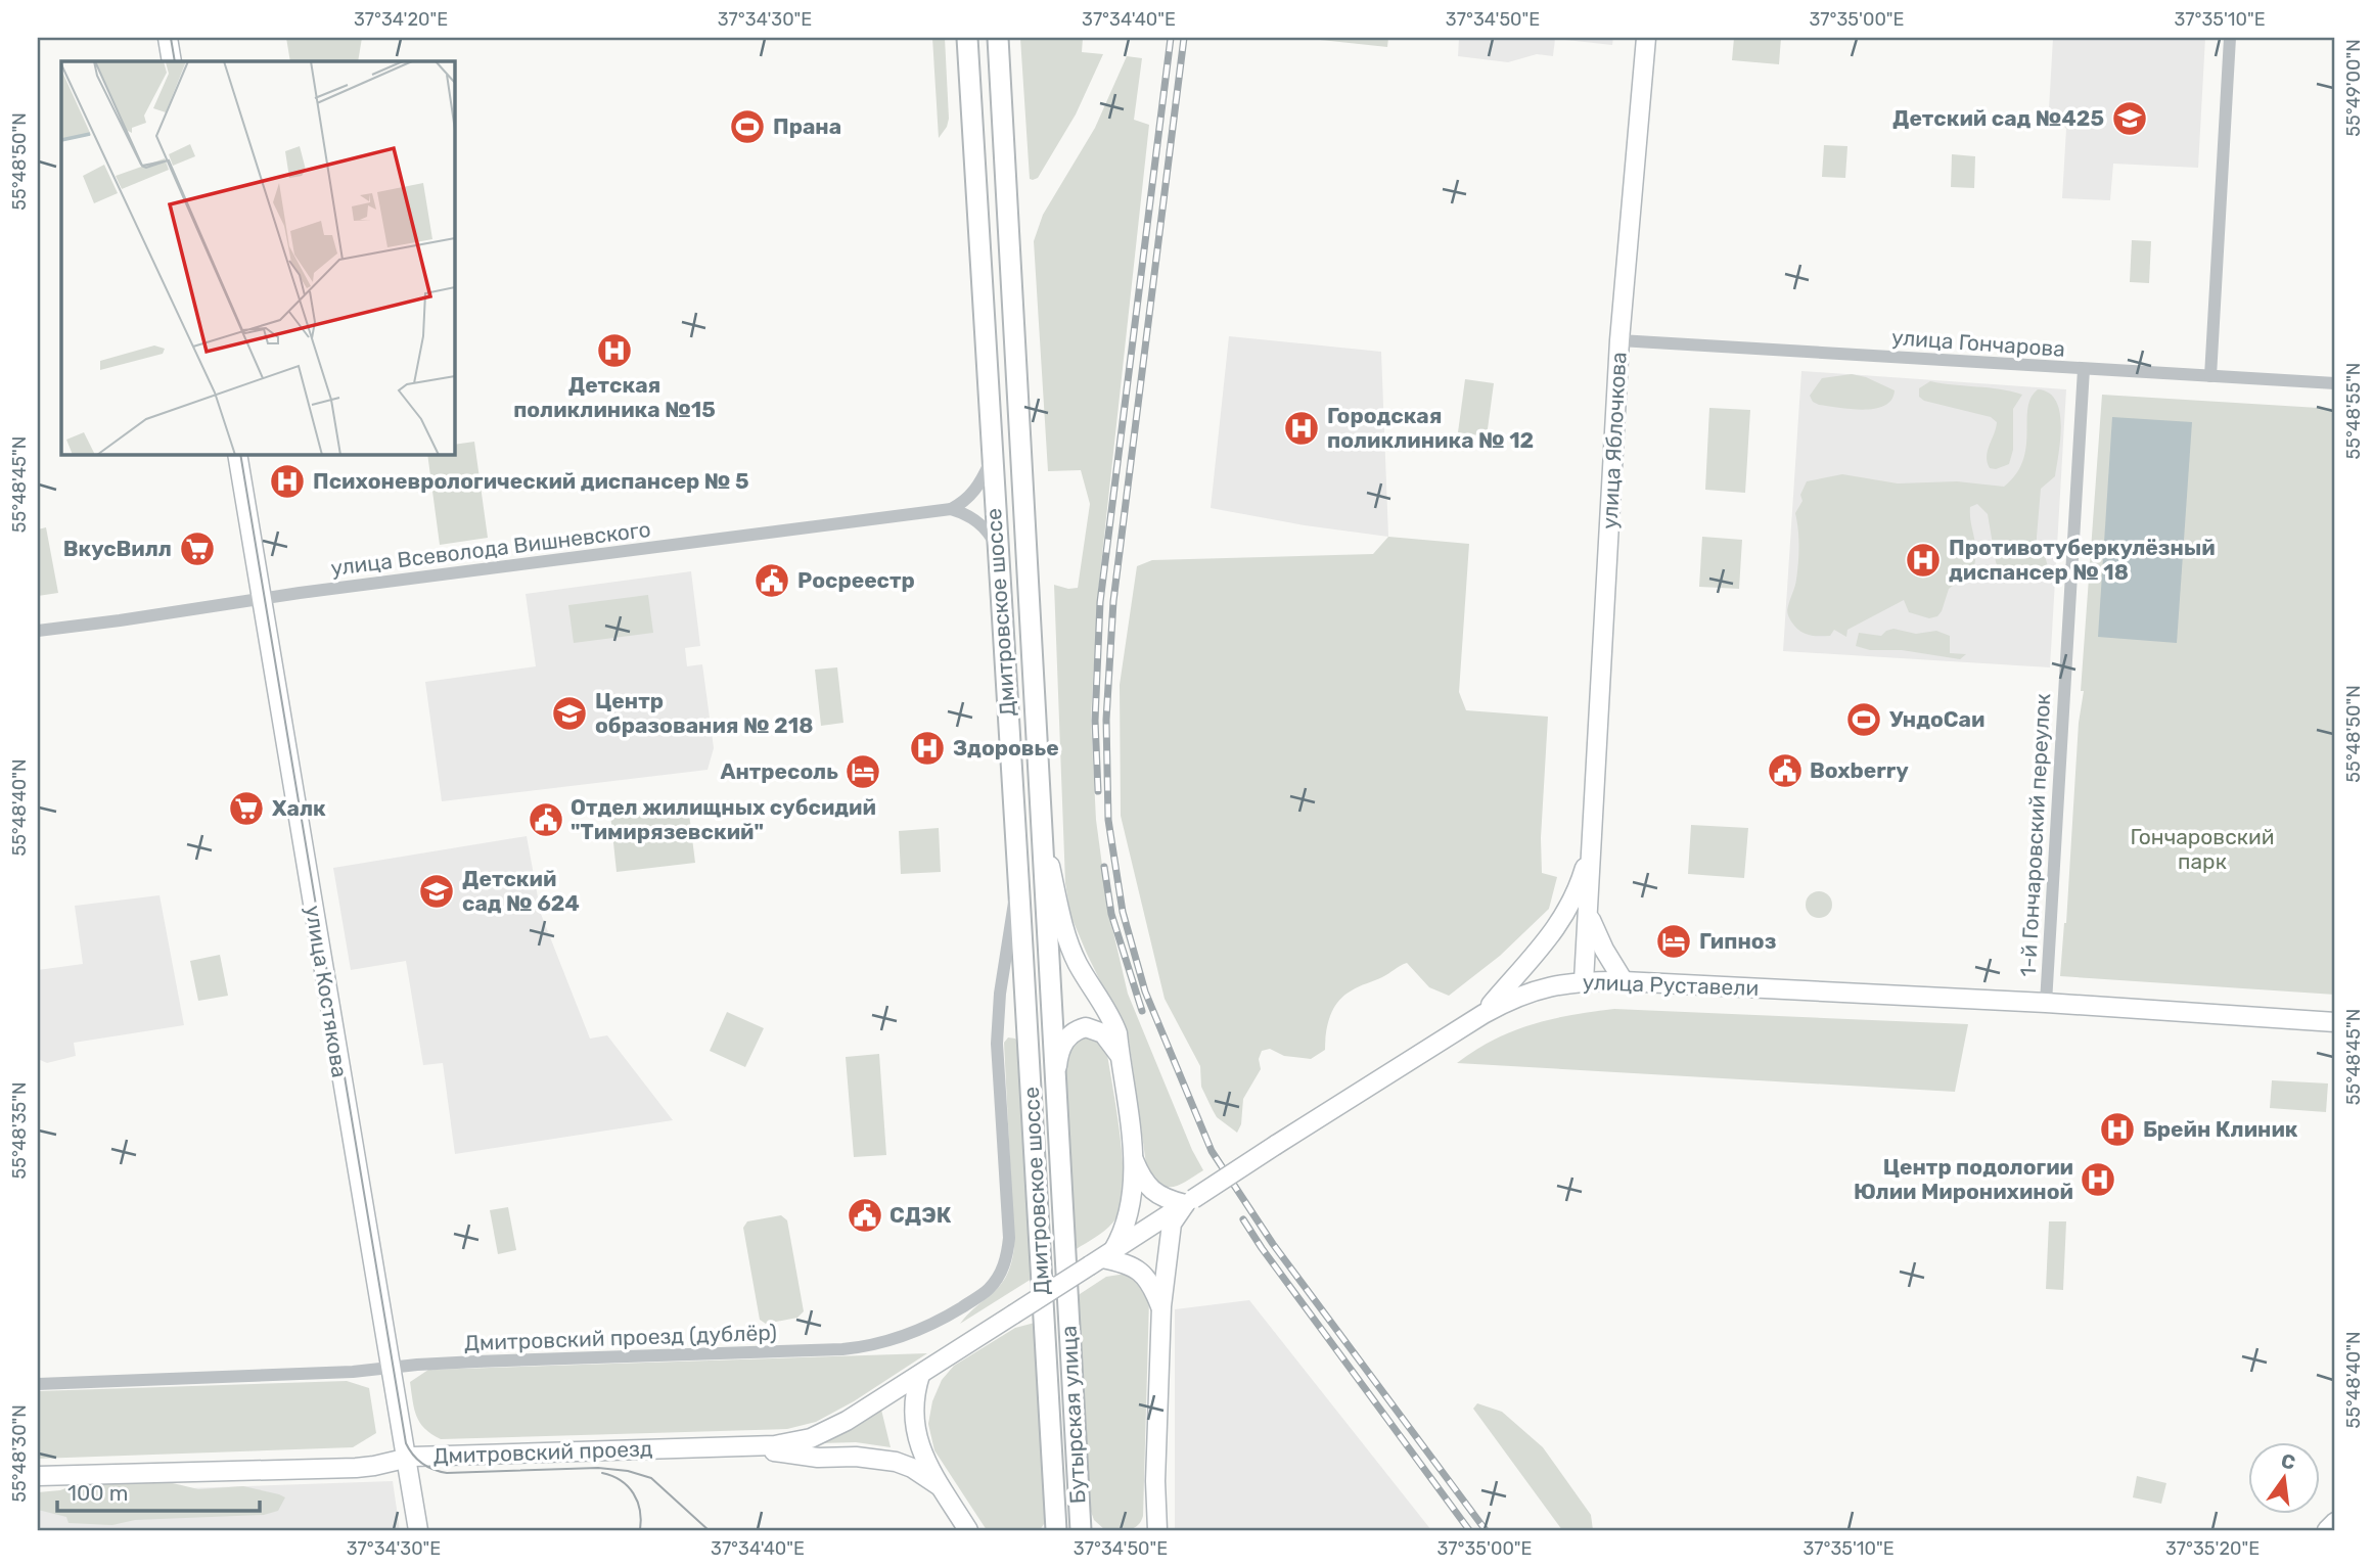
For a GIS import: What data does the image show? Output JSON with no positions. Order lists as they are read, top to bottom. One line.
{"streets":{"main road":["улица Яблочкова","Дмитровское шоссе","улица Руставели","улица Костякова","Бутырская улица","Дмитровский проезд"],"street":["улица Гончарова","улица Всеволода Вишневского","1-й Гончаровский переулок","Дмитровский проезд (дублёр)"]},"crossings":[["улица Гончарова","улица Яблочкова"],["улица Гончарова","1-й Гончаровский переулок"],["улица Всеволода Вишневского","улица Костякова"],["Дмитровское шоссе","Дмитровский проезд (дублёр)"],["Дмитровское шоссе","Бутырская улица"],["1-й Гончаровский переулок","улица Руставели"],["улица Руставели","Дмитровский проезд"],["улица Костякова","Дмитровский проезд (дублёр)"],["улица Костякова","Дмитровский проезд"]],"parks":["Гончаровский парк"],"places":{"school or university":["Детский сад №425","Центр образования № 218","Детский сад № 624"],"sports":["Прана","УндоСаи"],"hospital":["Детская поликлиника №15","Городская поликлиника № 12","Психоневрологический диспансер № 5","Противотуберкулёзный диспансер № 18","Здоровье","Брейн Клиник","Центр подологии Юлии Миронихиной"],"supermarket":["ВкусВилл","Халк"],"public building":["Росреестр","Boxberry","Отдел жилищных субсидий \"Тимирязевский\"","СДЭК"],"hotel":["Антресоль","Гипноз"]},"scale_bar":"100 m","north":"top","coordinates":["37°34'20\"E","37°34'30\"E","37°34'40\"E","37°34'50\"E","37°35'00\"E","37°35'10\"E","55°49'00\"N","55°48'50\"N","55°48'55\"N","55°48'45\"N","55°48'40\"N","55°48'35\"N","55°48'30\"N","37°35'20\"E"]}
